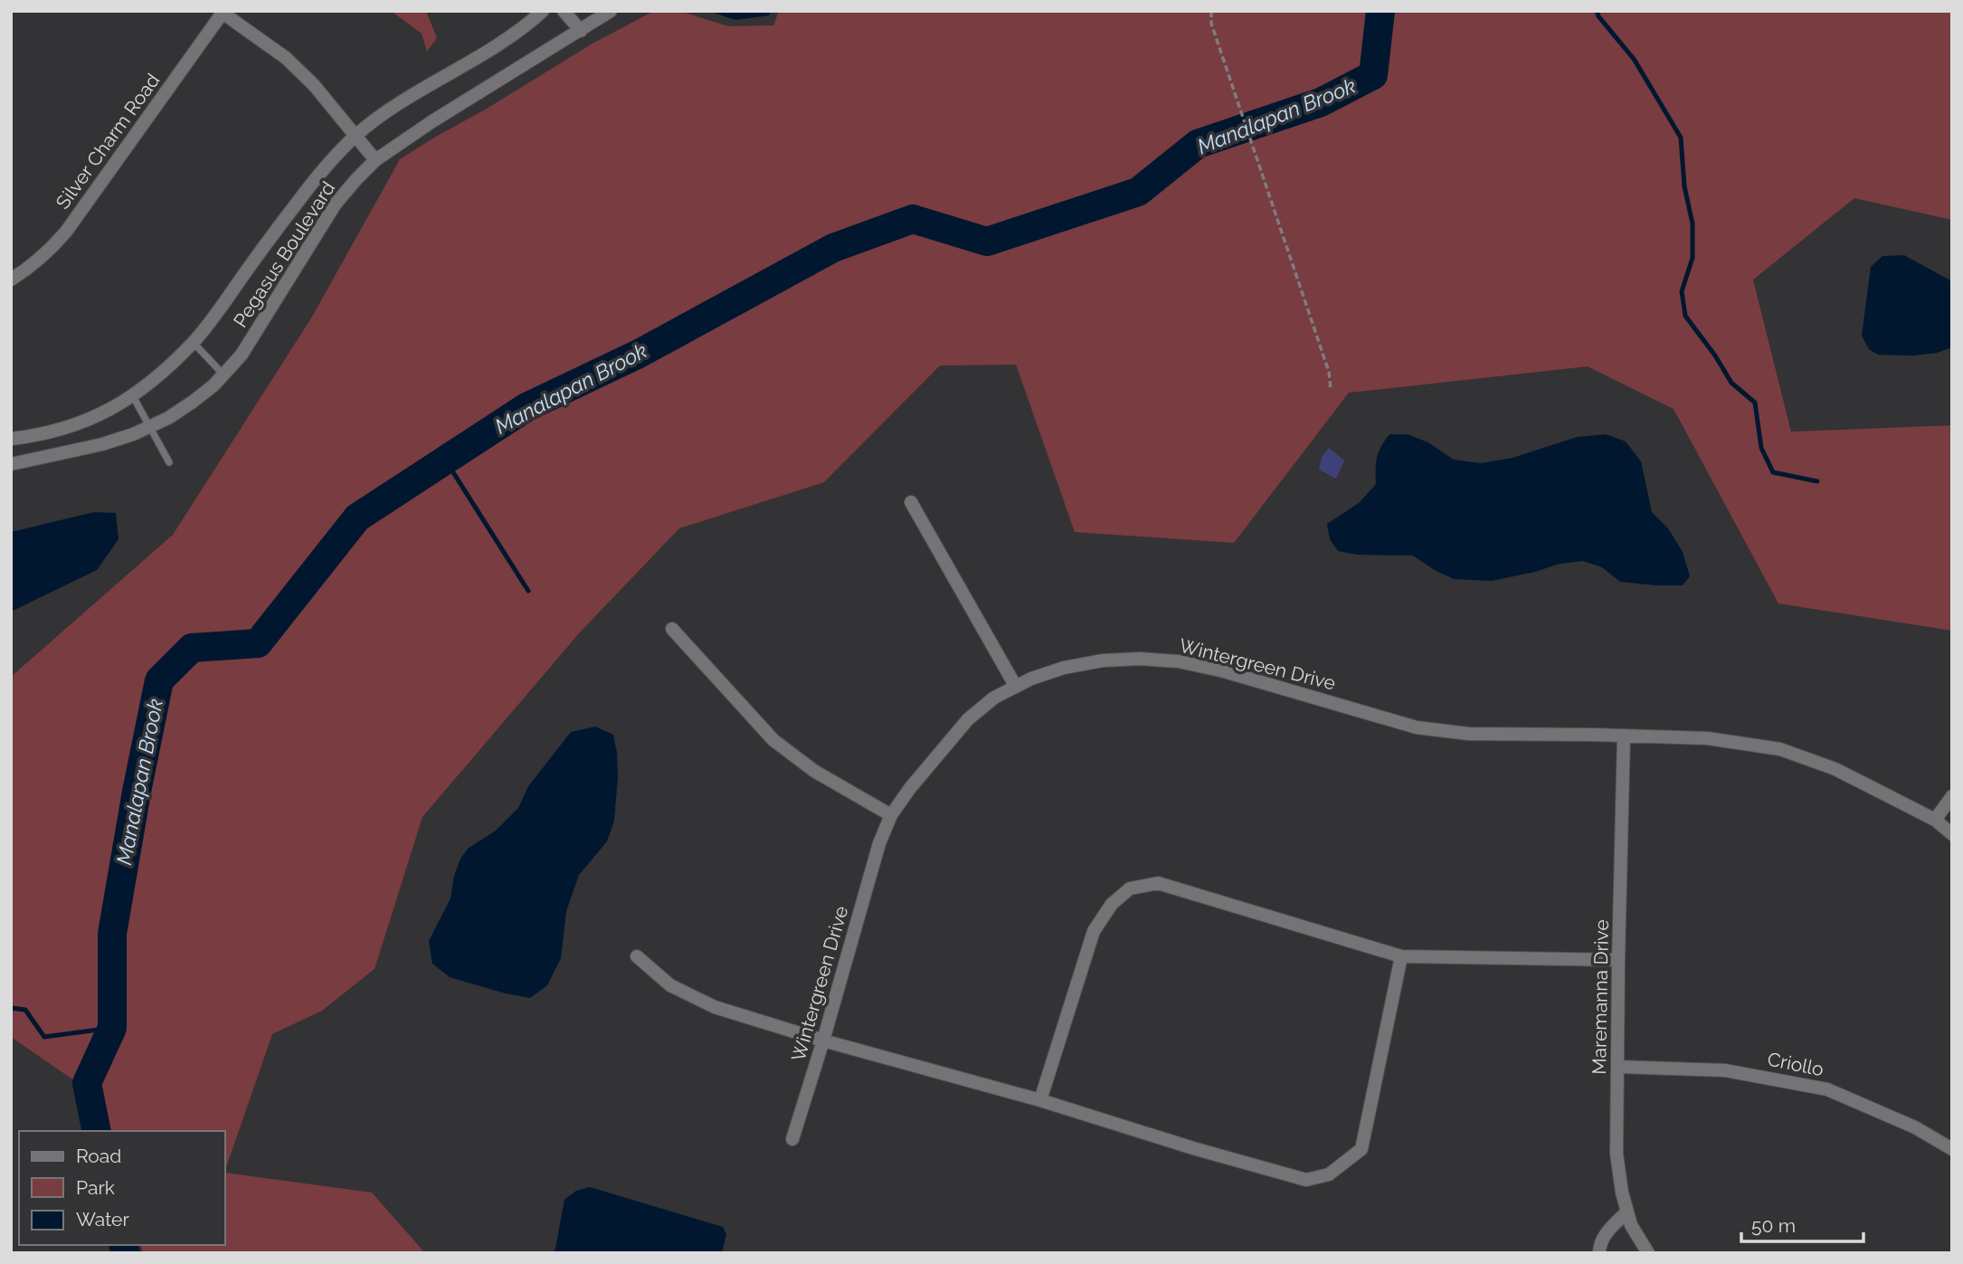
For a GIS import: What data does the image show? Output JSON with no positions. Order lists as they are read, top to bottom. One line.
{"streets":{"street":["Silver Charm Road","Pegasus Boulevard","Wintergreen Drive","Maremanna Drive","Criollo"]},"crossings":[["Wintergreen Drive","Maremanna Drive"],["Maremanna Drive","Criollo"]],"water":["Manalapan Brook"],"legend":["Road","Park","Water"],"scale_bar":"50 m"}
